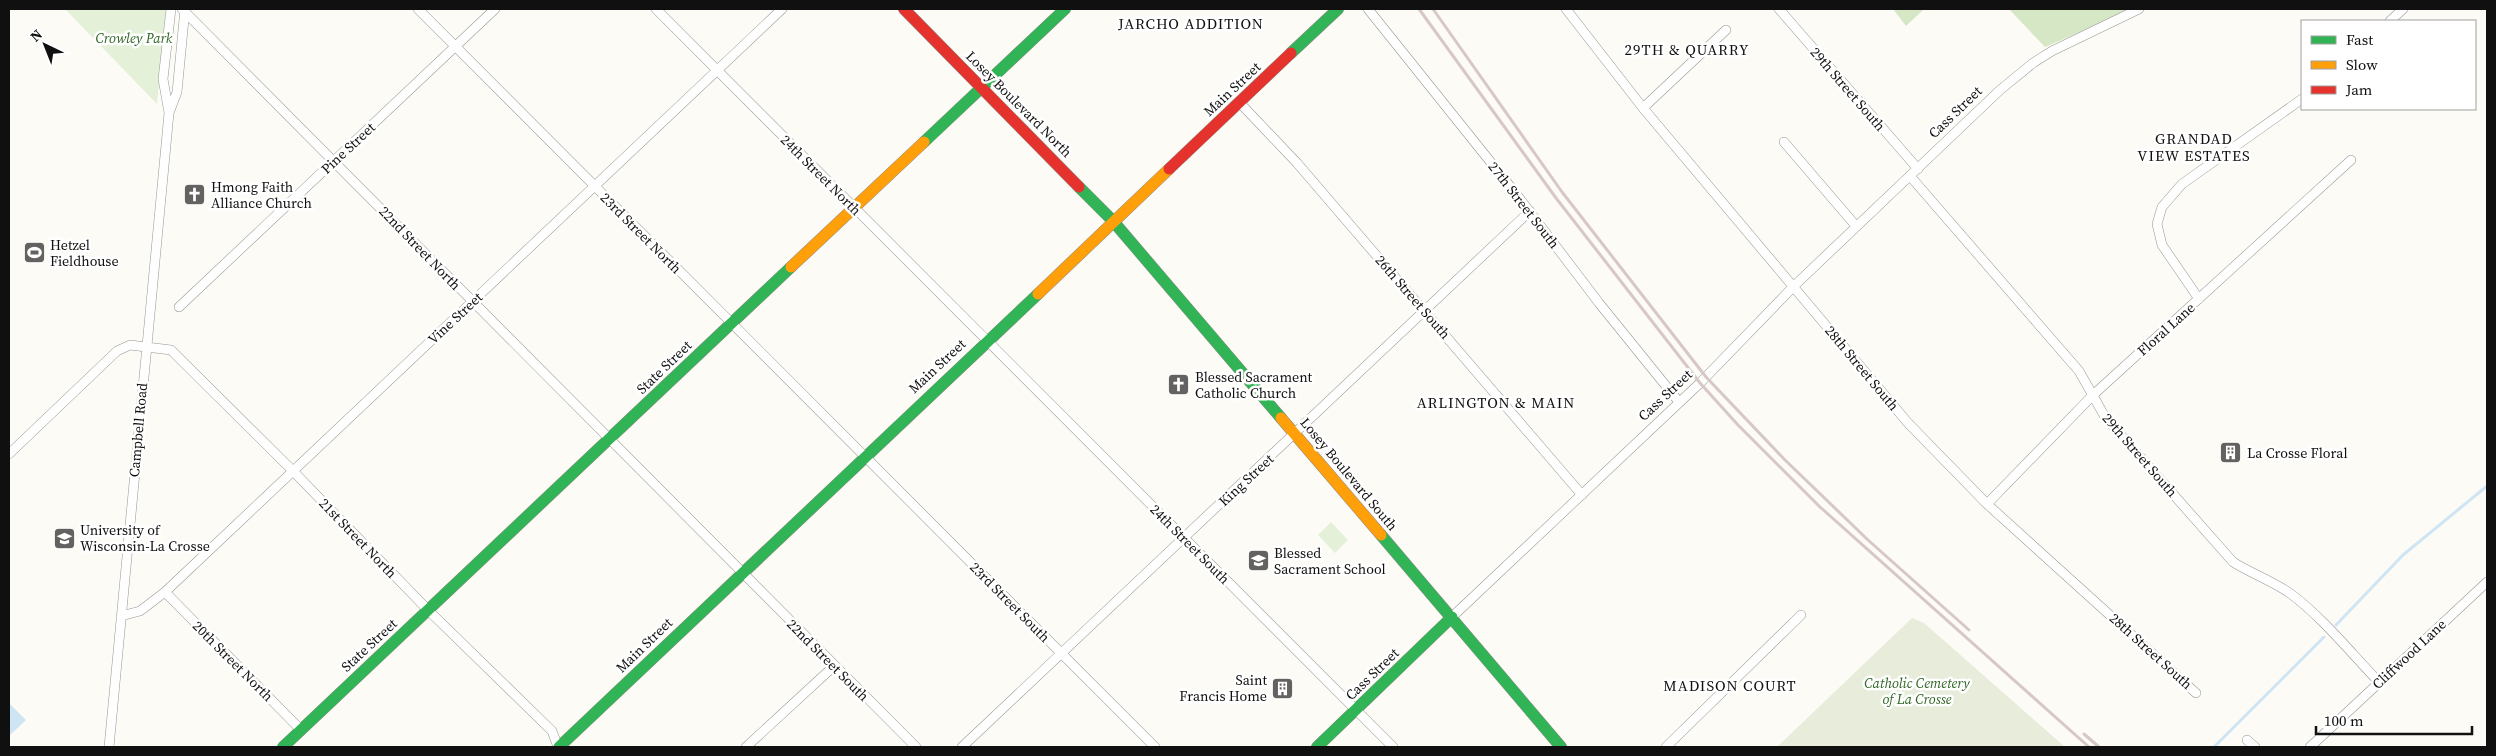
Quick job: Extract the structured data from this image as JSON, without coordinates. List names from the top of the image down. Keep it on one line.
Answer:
{"streets":{"street":["Main Street","29th Street South","Losey Boulevard North","Cass Street","Pine Street","24th Street North","27th Street South","23rd Street North","22nd Street North","26th Street South","Vine Street","Floral Lane","State Street","28th Street South","Campbell Road","Losey Boulevard South","King Street","21st Street North","24th Street South","23rd Street South","Cliffwood Lane","22nd Street South","20th Street North"]},"crossings":[["Main Street","Losey Boulevard North"],["Main Street","24th Street North"],["Main Street","23rd Street North"],["Main Street","22nd Street North"],["Main Street","26th Street South"],["Main Street","Losey Boulevard South"],["Main Street","21st Street North"],["Main Street","24th Street South"],["Main Street","23rd Street South"],["Main Street","22nd Street South"],["29th Street South","Cass Street"],["29th Street South","Floral Lane"],["29th Street South","Cliffwood Lane"],["Losey Boulevard North","State Street"],["Losey Boulevard North","Losey Boulevard South"],["Cass Street","27th Street South"],["Cass Street","26th Street South"],["Cass Street","28th Street South"],["Cass Street","Losey Boulevard South"],["Cass Street","24th Street South"],["Pine Street","23rd Street North"],["Pine Street","22nd Street North"],["24th Street North","Vine Street"],["24th Street North","State Street"],["24th Street North","24th Street South"],["27th Street South","King Street"],["23rd Street North","Vine Street"],["23rd Street North","State Street"],["23rd Street North","23rd Street South"],["22nd Street North","Vine Street"],["22nd Street North","State Street"],["22nd Street North","Campbell Road"],["22nd Street North","22nd Street South"],["26th Street South","King Street"],["Vine Street","Campbell Road"],["Vine Street","21st Street North"],["Vine Street","20th Street North"],["Floral Lane","28th Street South"],["State Street","21st Street North"],["State Street","20th Street North"],["Campbell Road","21st Street North"],["Losey Boulevard South","King Street"],["King Street","24th Street South"],["King Street","23rd Street South"]],"districts":["JARCHO ADDITION","29TH & QUARRY","GRANDAD VIEW ESTATES","ARLINGTON & MAIN","MADISON COURT"],"parks":["Crowley Park","Catholic Cemetery of La Crosse"],"places":{"church":["Hmong Faith Alliance Church","Blessed Sacrament Catholic Church"],"sports":["Hetzel Fieldhouse"],"building":["La Crosse Floral","Saint Francis Home"],"school or university":["University of Wisconsin-La Crosse","Blessed Sacrament School"]},"legend":["Fast","Slow","Jam"],"scale_bar":"100 m","north":"top left"}
